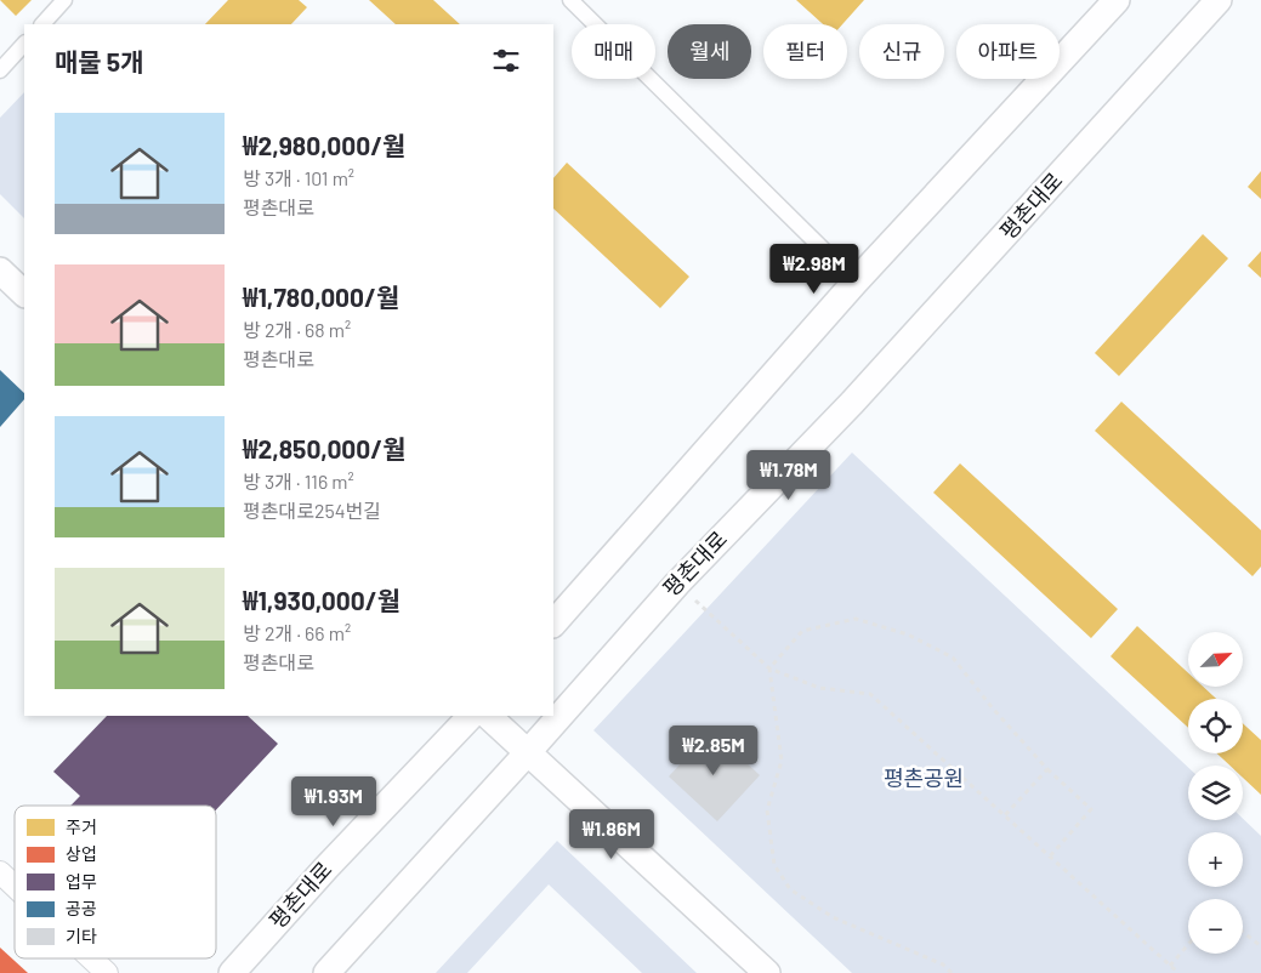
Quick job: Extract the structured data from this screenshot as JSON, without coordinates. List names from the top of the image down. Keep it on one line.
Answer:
{"streets":{"street":["평촌대로"]},"parks":["평촌공원"],"legend":["주거","상업","업무","공공","기타"],"north":"top right","page":{"chip":["매매","월세","필터","신규","아파트"],"heading":"매물 5개","list":[{"name":"₩2,980,000/월","note":"방 3개 · 101 m² · 평촌대로"},{"name":"₩1,780,000/월","note":"방 2개 · 68 m² · 평촌대로"},{"name":"₩2,850,000/월","note":"방 3개 · 116 m² · 평촌대로254번길"},{"name":"₩1,930,000/월","note":"방 2개 · 66 m² · 평촌대로"}],"price":["₩2.98M","₩1.78M","₩2.85M","₩1.93M","₩1.86M"],"map_buttons":["+","−"]}}
